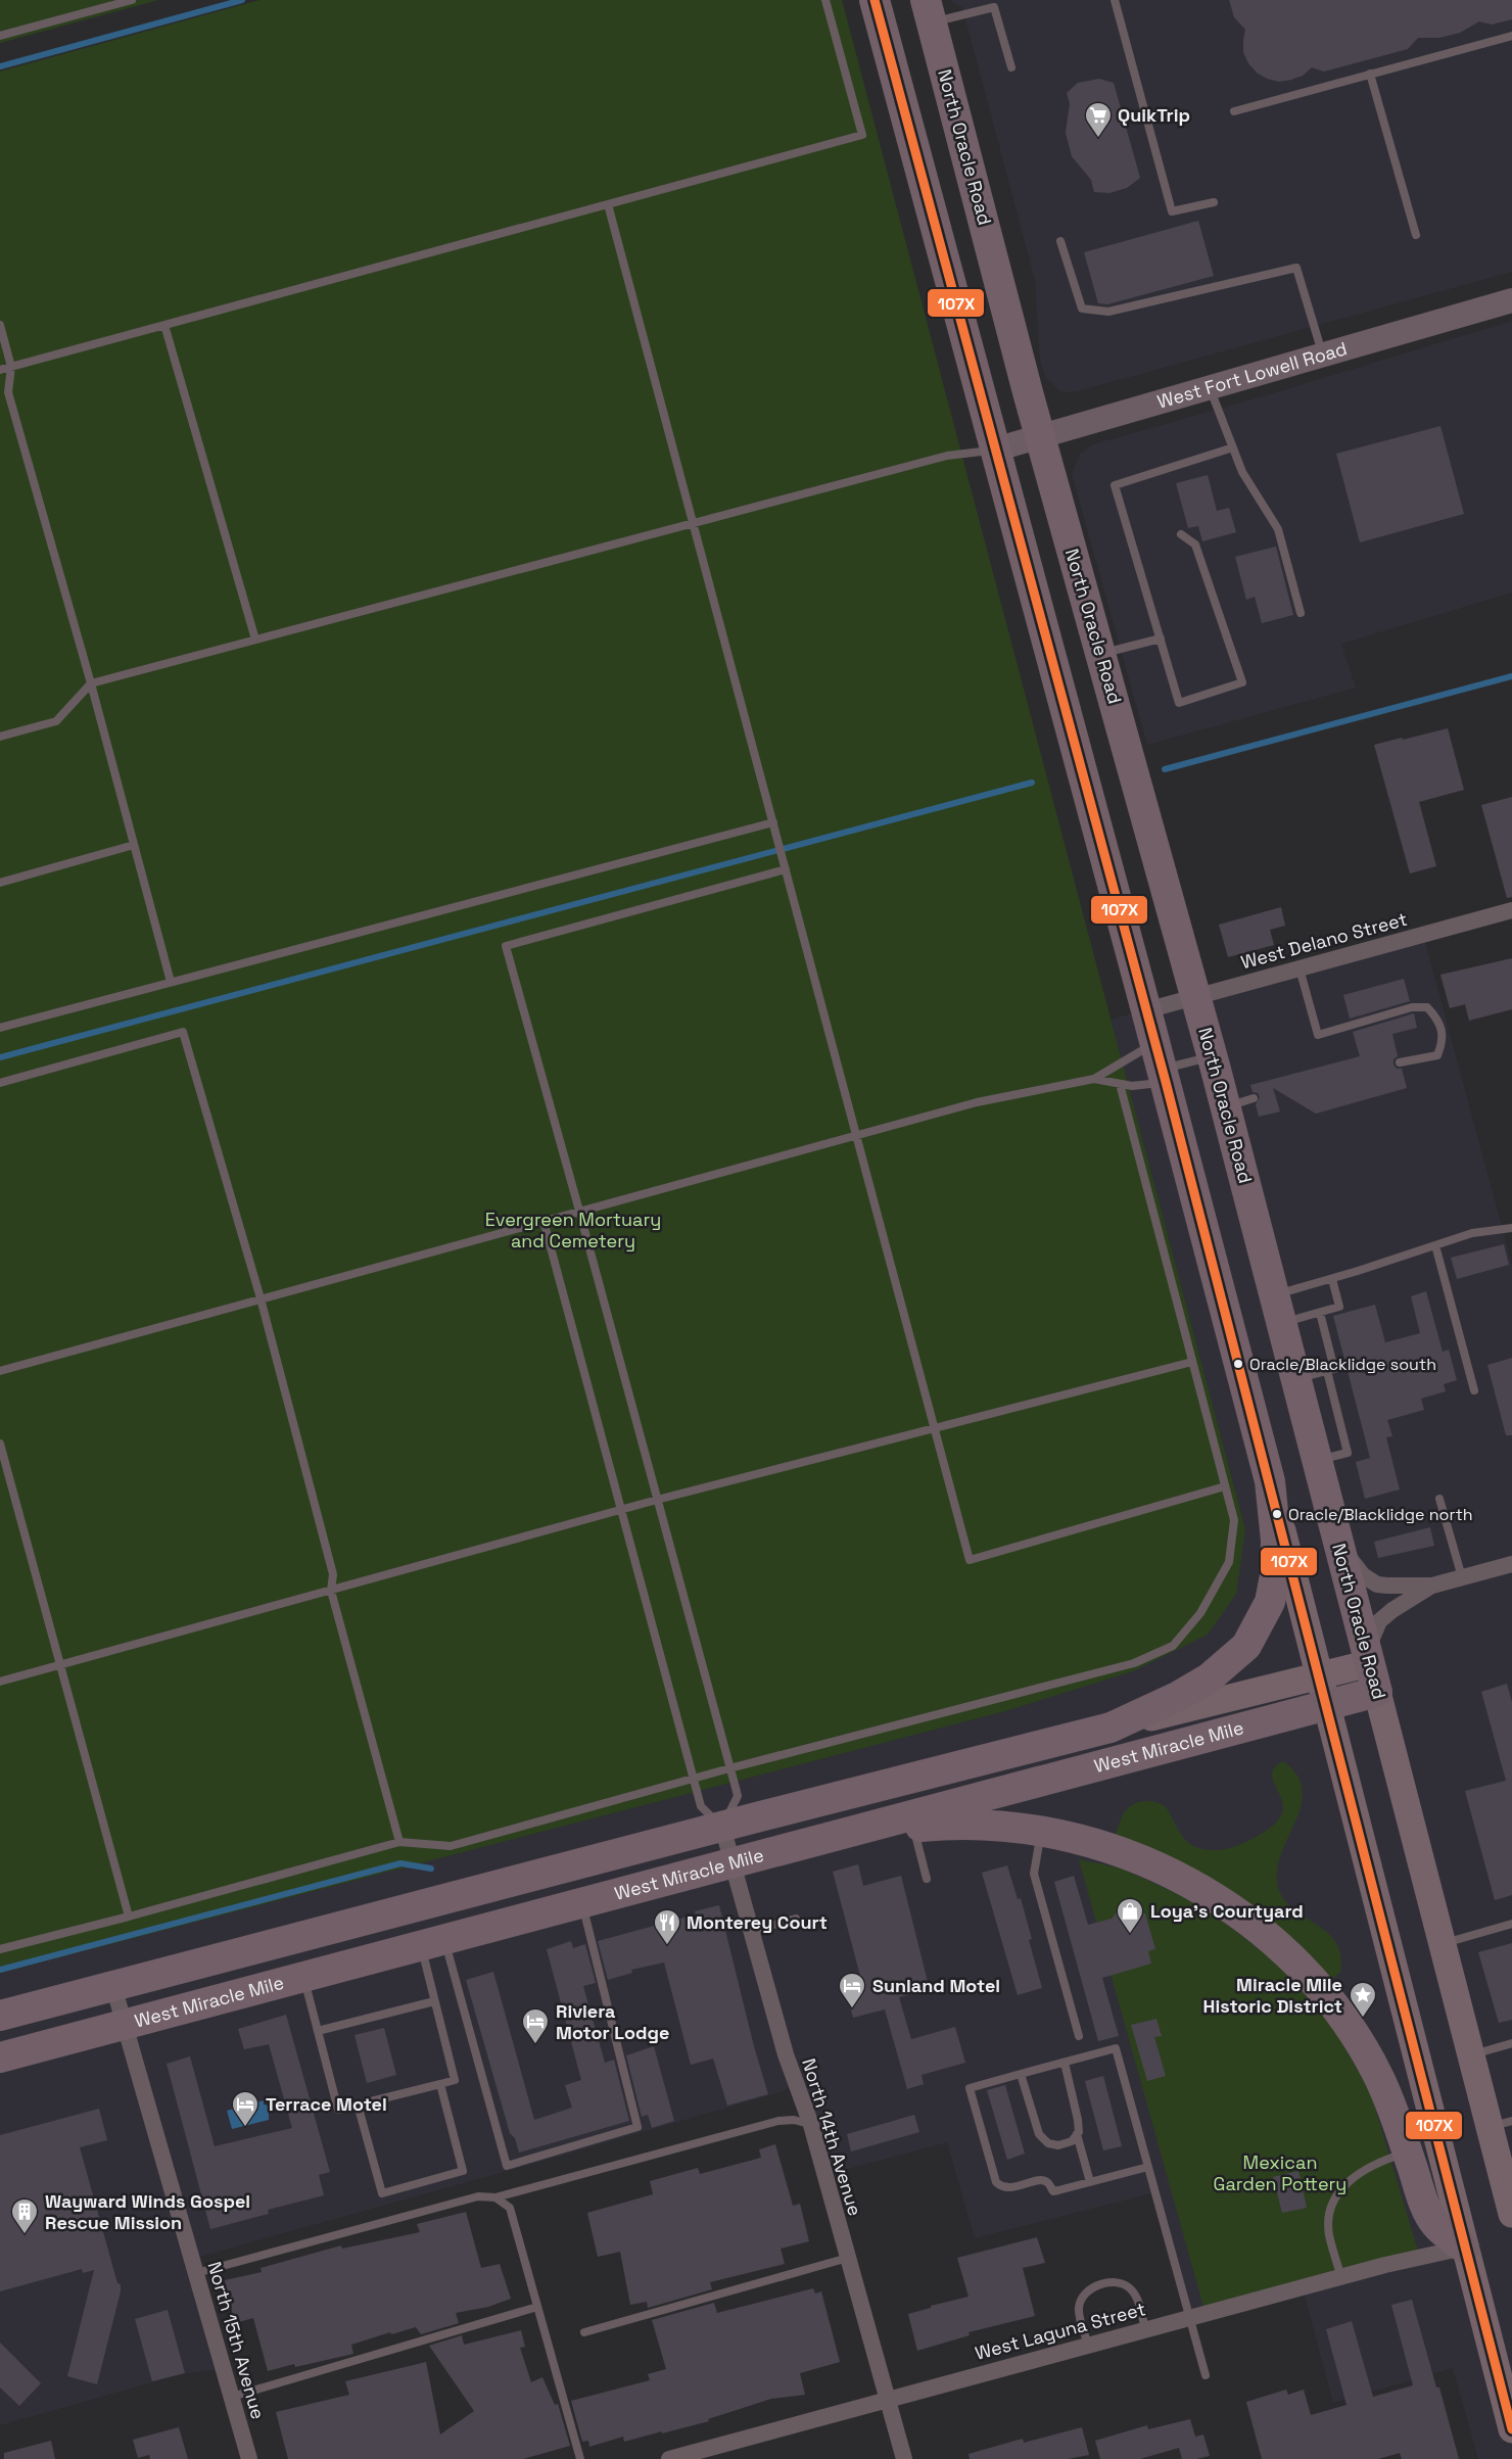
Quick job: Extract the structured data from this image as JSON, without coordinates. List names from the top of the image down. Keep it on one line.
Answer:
{"streets":{"highway":["North Oracle Road","West Miracle Mile"],"main road":["West Fort Lowell Road"],"street":["West Delano Street","North 14th Avenue","West Laguna Street","North 15th Avenue"]},"crossings":[["North Oracle Road","West Fort Lowell Road"],["North Oracle Road","West Delano Street"],["North Oracle Road","West Miracle Mile"],["West Miracle Mile","North 14th Avenue"],["West Miracle Mile","North 15th Avenue"],["North 14th Avenue","West Laguna Street"]],"parks":["Evergreen Mortuary and Cemetery","Mexican Garden Pottery"],"places":{"supermarket":["QuikTrip"],"other":["Oracle/Blacklidge south","Oracle/Blacklidge north"],"shop":["Loya's Courtyard"],"restaurant":["Monterey Court"],"hotel":["Sunland Motel","Riviera Motor Lodge","Terrace Motel"],"place":["Miracle Mile Historic District"],"building":["Wayward Winds Gospel Rescue Mission"]},"lines":["transit line 107X"]}
